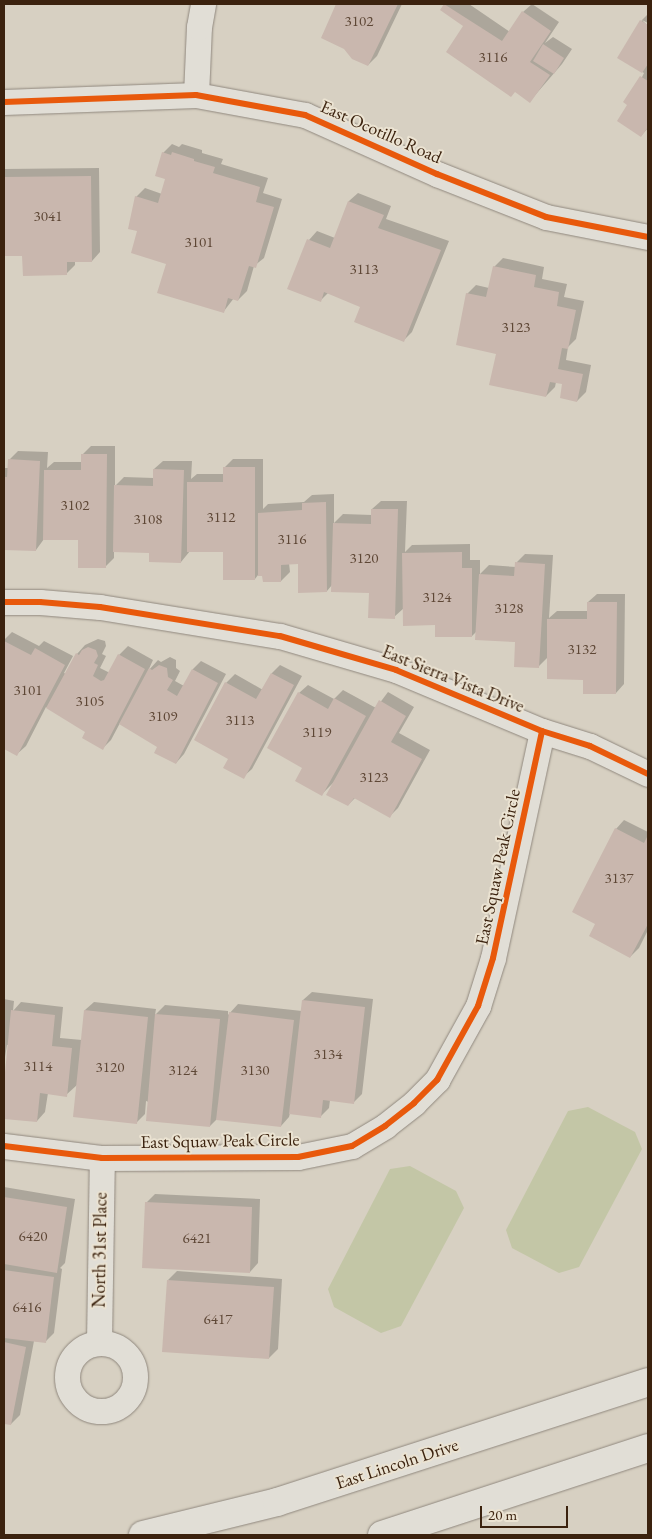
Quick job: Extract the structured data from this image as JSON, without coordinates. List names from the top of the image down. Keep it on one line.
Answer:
{"streets":{"main road":["East Lincoln Drive"],"street":["East Ocotillo Road","East Sierra Vista Drive","East Squaw Peak Circle","North 31st Place"]},"crossings":[["East Sierra Vista Drive","East Squaw Peak Circle"],["East Squaw Peak Circle","North 31st Place"]],"house_numbers":["3102","3116","3041","3101","3113","3123","3102","3112","3108","3116","3120","3124","3128","3132","3101","3105","3109","3113","3119","3123","3137","3134","3114","3120","3124","3130","6420","6421","6416","6417"],"scale_bar":"20 m"}
